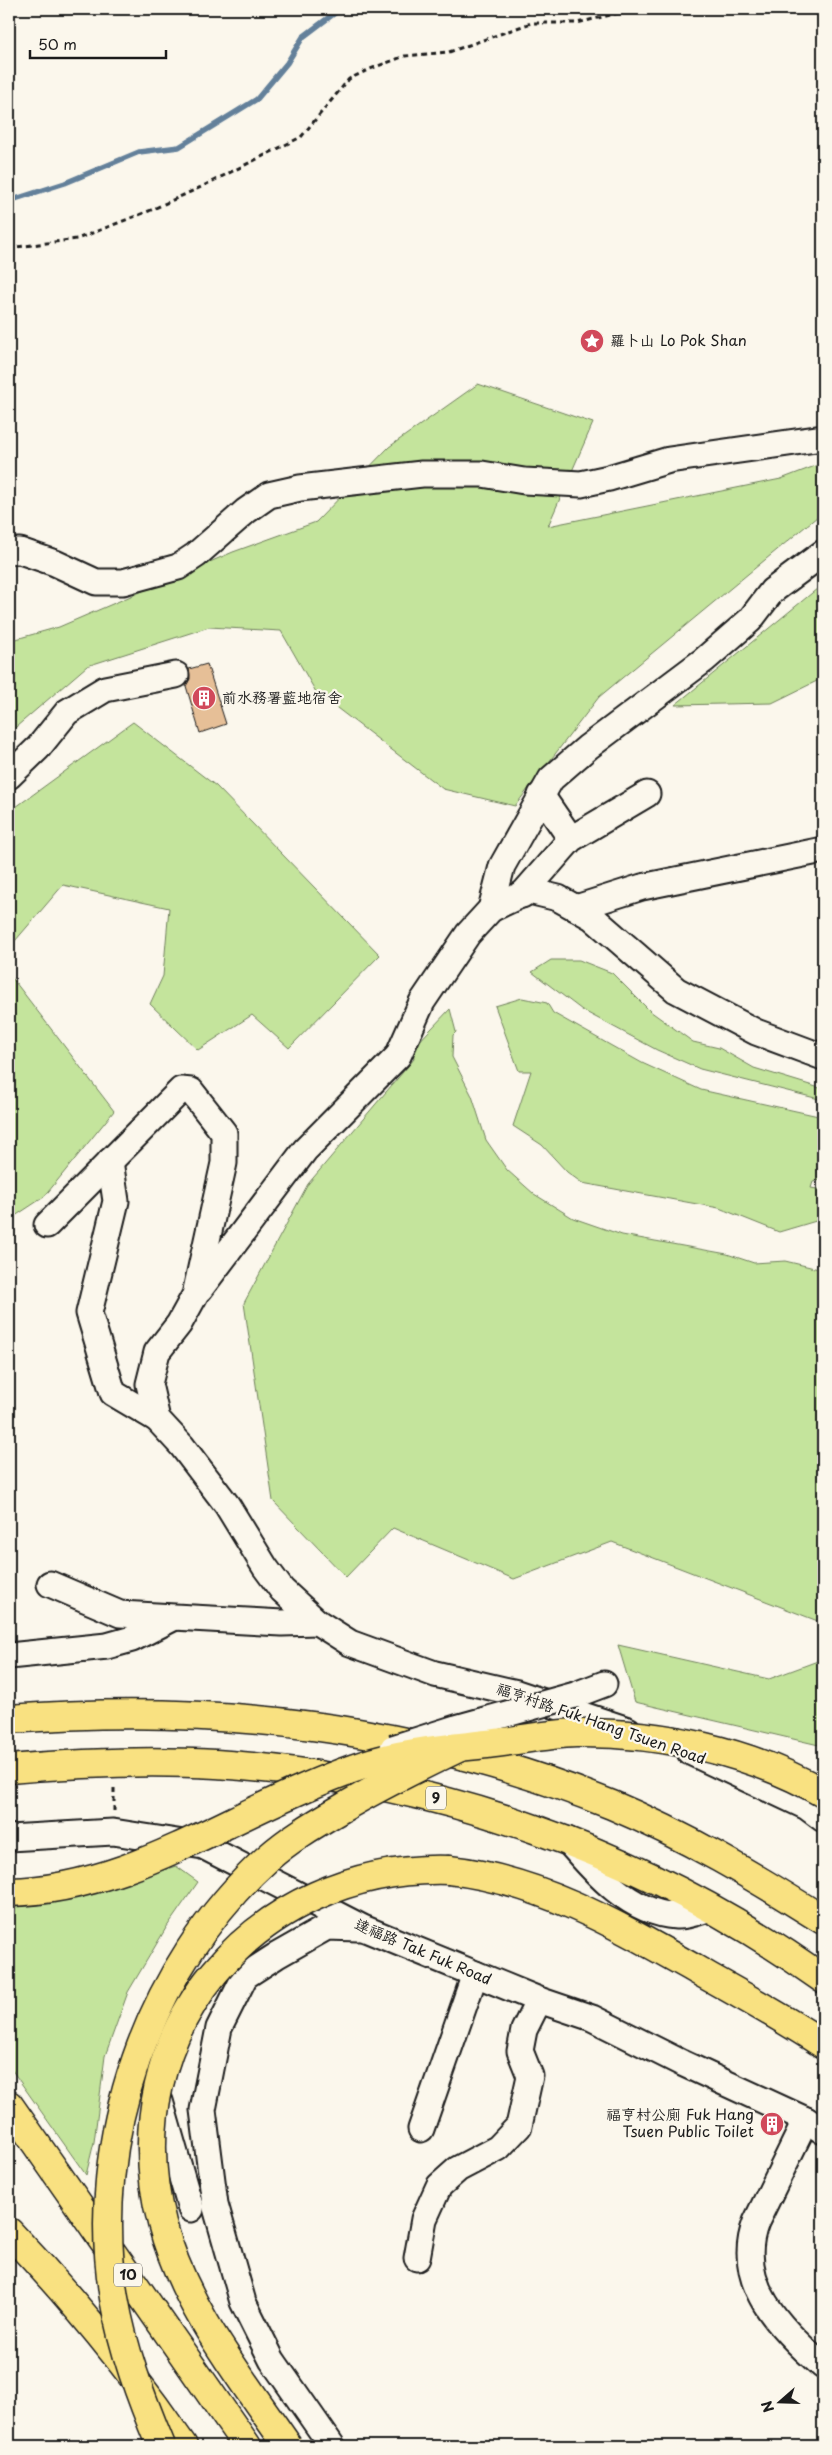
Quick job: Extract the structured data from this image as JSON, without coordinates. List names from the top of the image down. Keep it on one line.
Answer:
{"streets":{"highway":["9","10"],"street":["福亨村路 Fuk Hang Tsuen Road","達福路 Tak Fuk Road"]},"places":{"place":["羅卜山 Lo Pok Shan"],"building":["前水務署藍地宿舍","福亨村公廁 Fuk Hang Tsuen Public Toilet"]},"scale_bar":"50 m","north":"left"}
